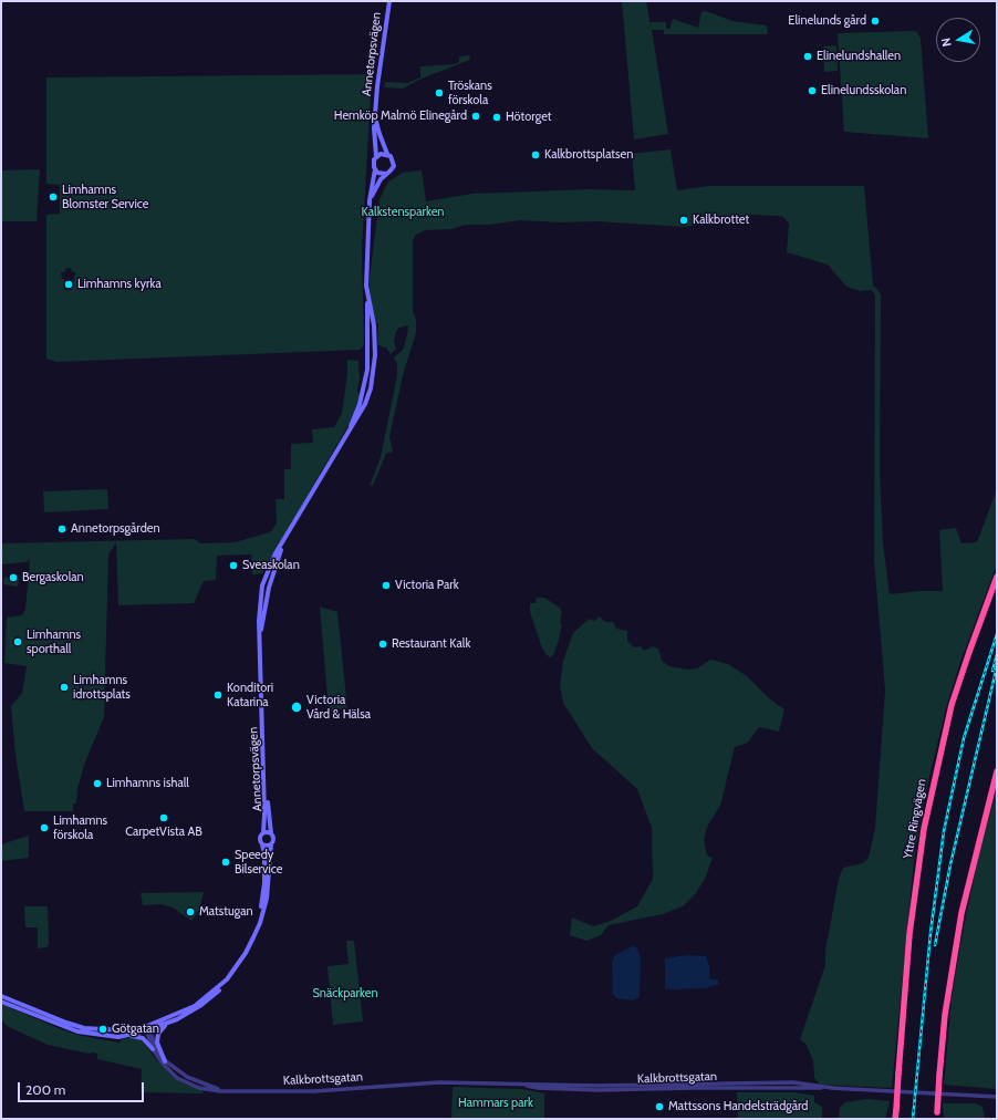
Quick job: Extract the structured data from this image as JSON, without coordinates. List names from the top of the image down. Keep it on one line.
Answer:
{"streets":{"highway":["Yttre Ringvägen"],"main road":["Annetorpsvägen"],"street":["Kalkbrottsgatan"]},"crossings":[["Annetorpsvägen","Kalkbrottsgatan"]],"parks":["Kalkstensparken","Snäckparken","Hammars park"],"places":["Elinelunds gård","Elinelundshallen","Elinelundsskolan","Tröskans förskola","Hemköp Malmö Elinegård","Hötorget","Kalkbrottsplatsen","Limhamns Blomster Service","Kalkbrottet","Limhamns kyrka","Annetorpsgården","Sveaskolan","Bergaskolan","Victoria Park","Limhamns sporthall","Restaurant Kalk","Limhamns idrottsplats","Konditori Katarina","Victoria Vård & Hälsa","Limhamns ishall","CarpetVista AB","Limhamns förskola","Speedy Bilservice","Matstugan","Götgatan","Mattssons Handelsträdgård"],"scale_bar":"200 m","north":"left"}
